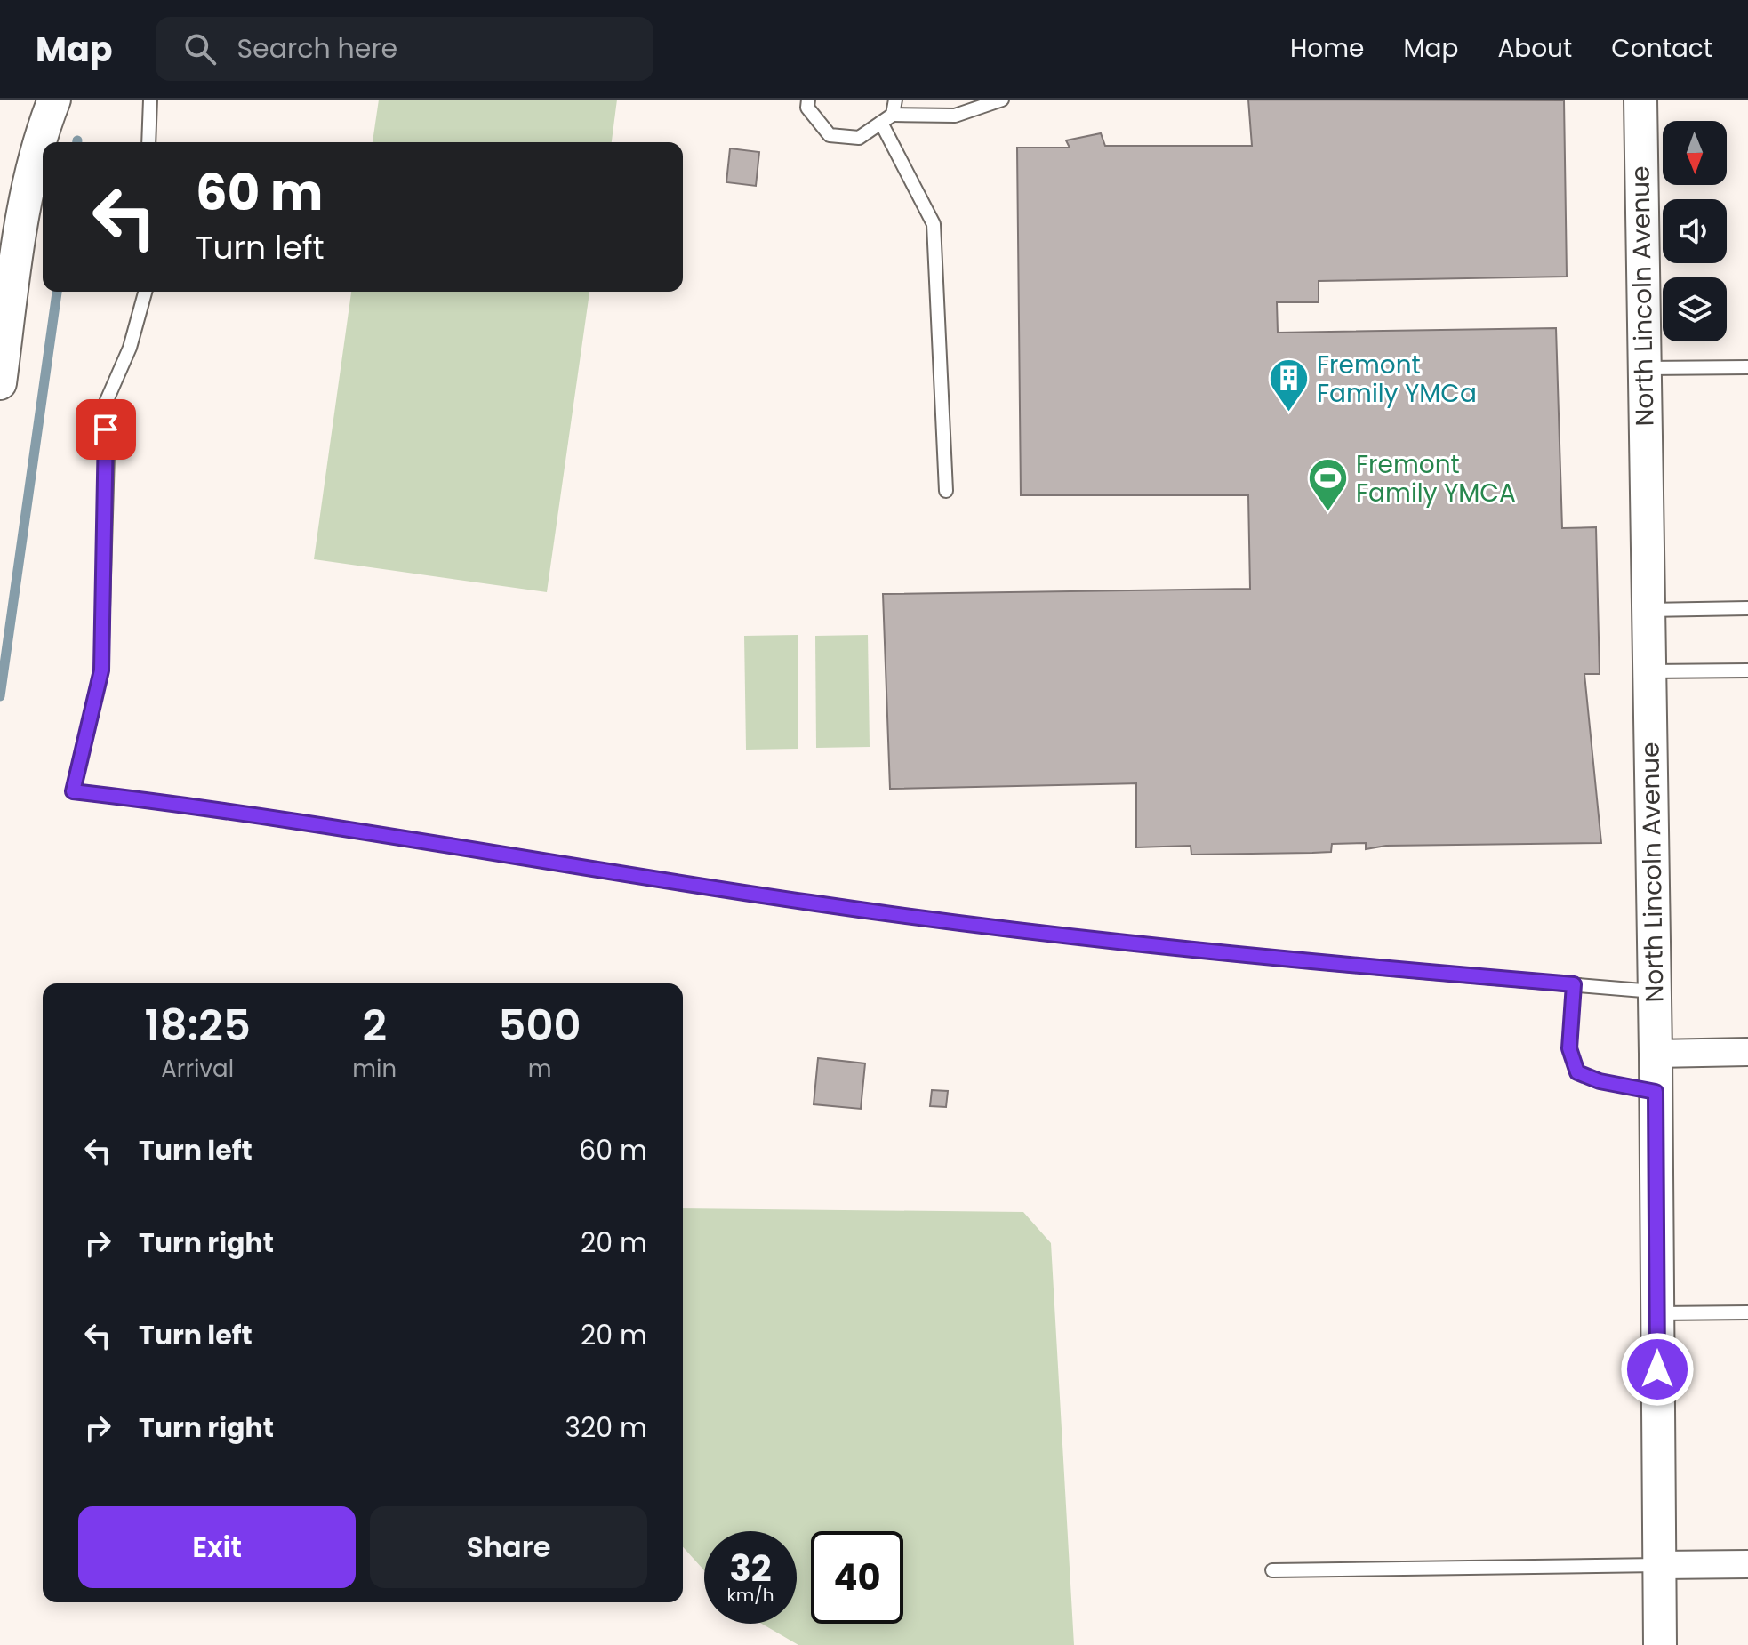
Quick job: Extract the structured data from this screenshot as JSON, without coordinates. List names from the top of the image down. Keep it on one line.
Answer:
{"streets":{"street":["North Lincoln Avenue"]},"places":{"building":["Fremont Family YMCa"],"sports":["Fremont Family YMCA"]},"north":"bottom","page":{"header":"Map","search":"Search here","nav":["Home","Map","About","Contact"],"turn":["60 m","Turn left"],"eta":["18:25","Arrival","2","min","500","m"],"list":[{"name":"Turn left","value":"60 m"},{"name":"Turn right","value":"20 m"},{"name":"Turn left","value":"20 m"},{"name":"Turn right","value":"320 m"}],"buttons":["Exit","Share"],"speed":"32 km/h","limit":"40"}}
